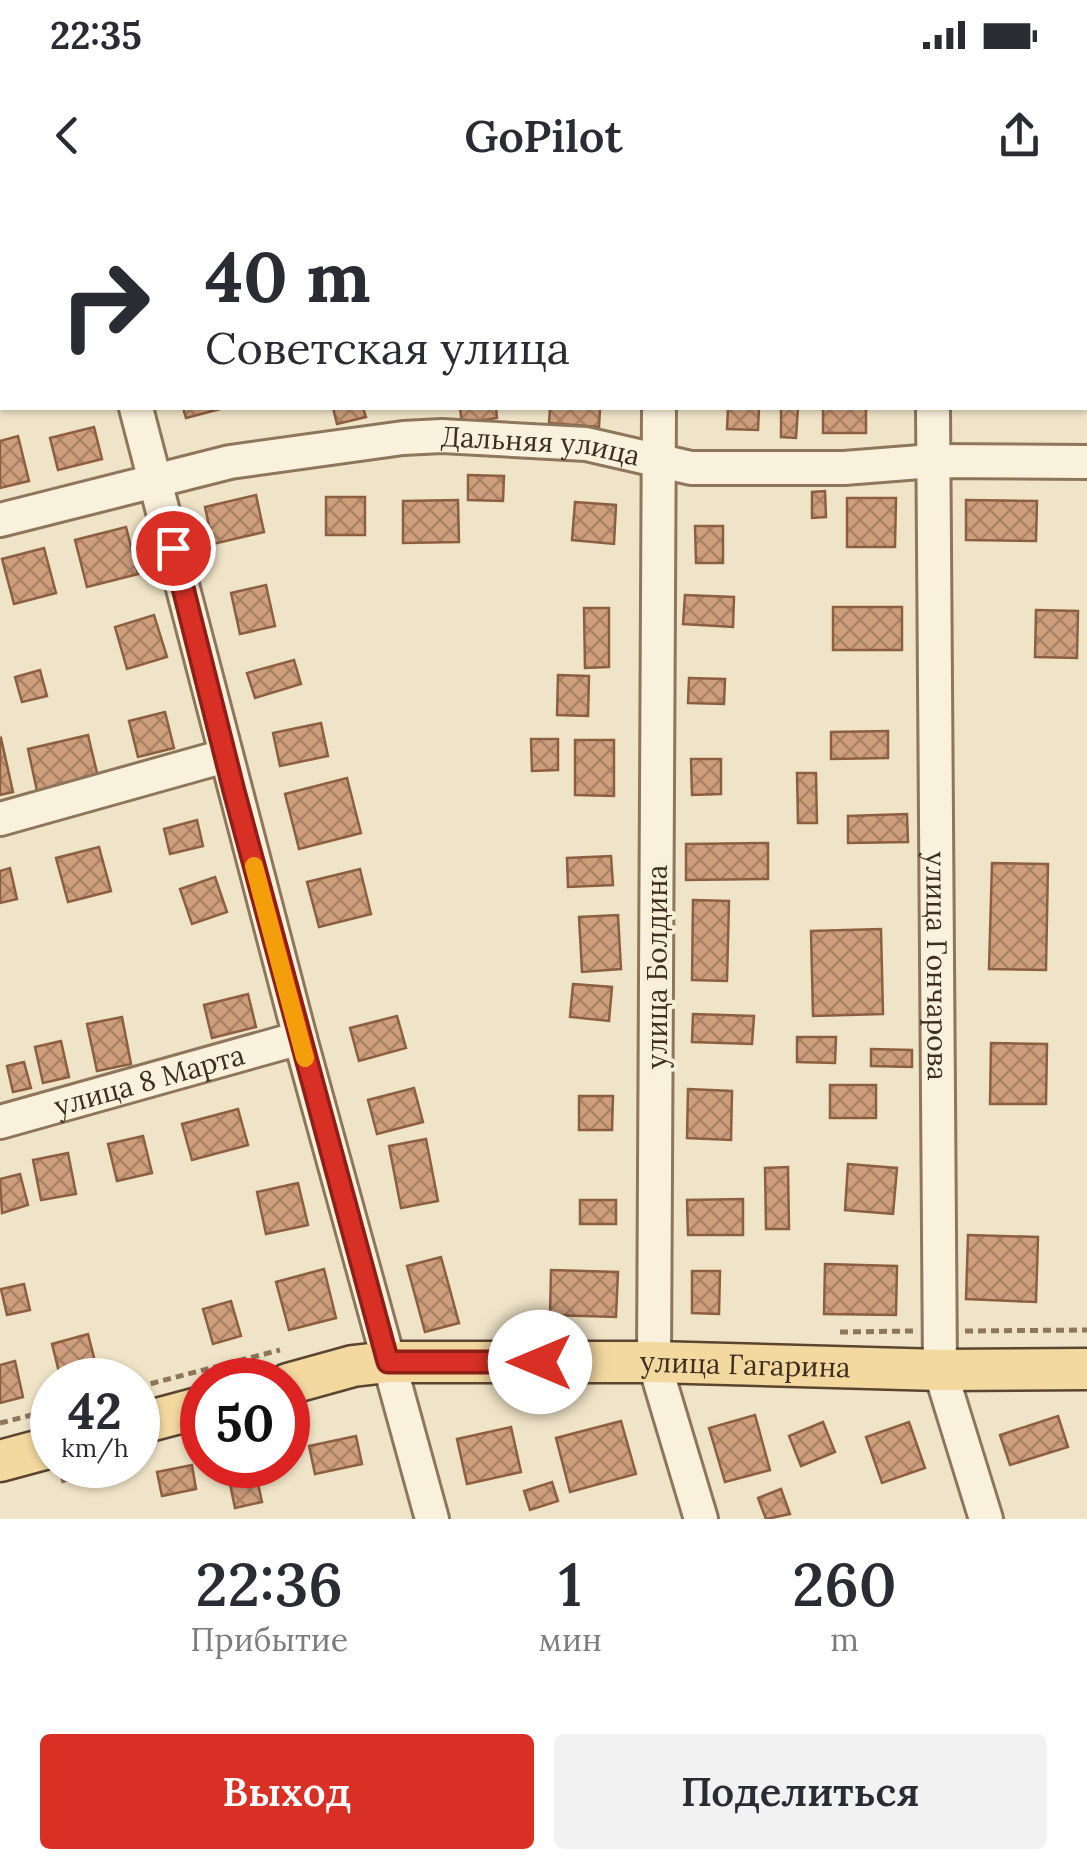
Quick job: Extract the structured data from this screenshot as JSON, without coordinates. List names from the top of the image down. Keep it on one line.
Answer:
{"streets":{"main road":["улица Гагарина"],"street":["Дальняя улица","улица Болдина","улица Гончарова","улица 8 Марта"]},"crossings":[["Дальняя улица","улица Болдина"],["Дальняя улица","улица Гончарова"],["улица Болдина","улица Гагарина"],["улица Гончарова","улица Гагарина"]],"page":{"status":"22:35","header":"GoPilot","turn":["40 m","Советская улица"],"speed":"42 km/h","limit":"50","eta":["22:36","Прибытие","1","мин","260","m"],"buttons":["Выход","Поделиться"]}}
